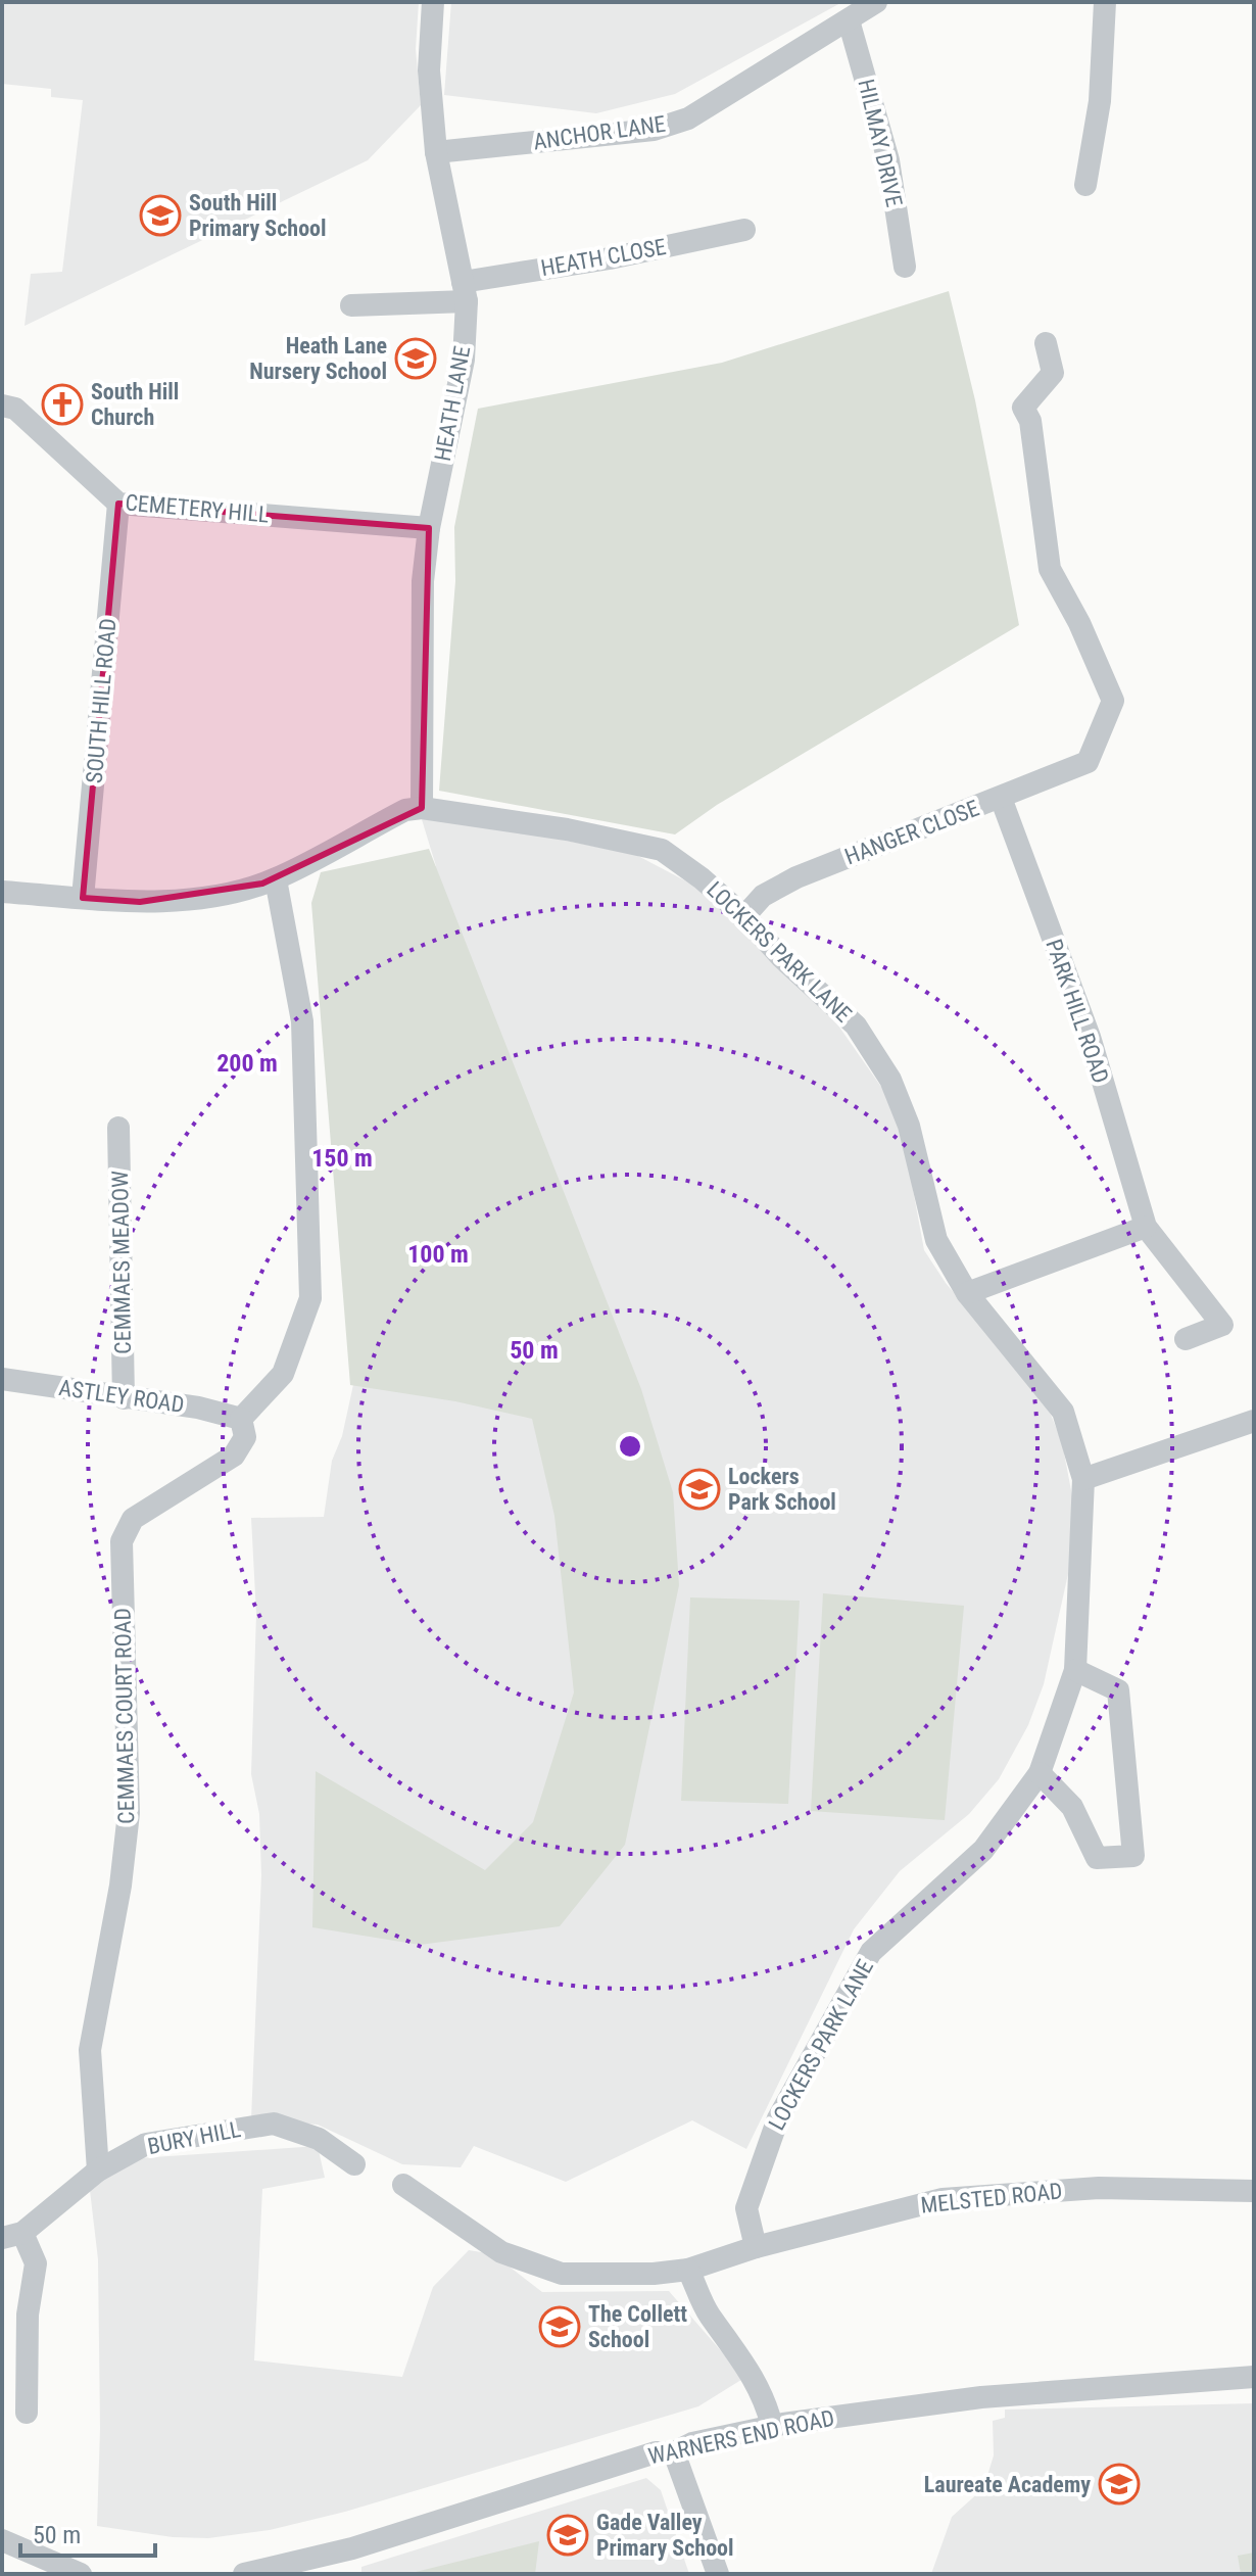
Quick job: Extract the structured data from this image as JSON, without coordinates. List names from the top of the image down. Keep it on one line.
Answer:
{"streets":{"street":["ANCHOR LANE","HILMAY DRIVE","HEATH CLOSE","HEATH LANE","CEMETERY HILL","SOUTH HILL ROAD","HANGER CLOSE","LOCKERS PARK LANE","PARK HILL ROAD","CEMMAES MEADOW","ASTLEY ROAD","CEMMAES COURT ROAD","BURY HILL","MELSTED ROAD","WARNERS END ROAD"]},"crossings":[["ANCHOR LANE","HILMAY DRIVE"],["ANCHOR LANE","HEATH LANE"],["HEATH CLOSE","HEATH LANE"],["HEATH LANE","CEMETERY HILL"],["HEATH LANE","LOCKERS PARK LANE"],["CEMETERY HILL","SOUTH HILL ROAD"],["SOUTH HILL ROAD","LOCKERS PARK LANE"],["HANGER CLOSE","LOCKERS PARK LANE"],["HANGER CLOSE","PARK HILL ROAD"],["LOCKERS PARK LANE","MELSTED ROAD"],["CEMMAES MEADOW","ASTLEY ROAD"],["ASTLEY ROAD","CEMMAES COURT ROAD"],["CEMMAES COURT ROAD","BURY HILL"]],"places":{"school or university":["South Hill Primary School","Heath Lane Nursery School","Lockers Park School","The Collett School","Laureate Academy","Gade Valley Primary School"],"church":["South Hill Church"]},"scale_bar":"50 m","rings":["200 m","150 m","100 m","50 m"]}
